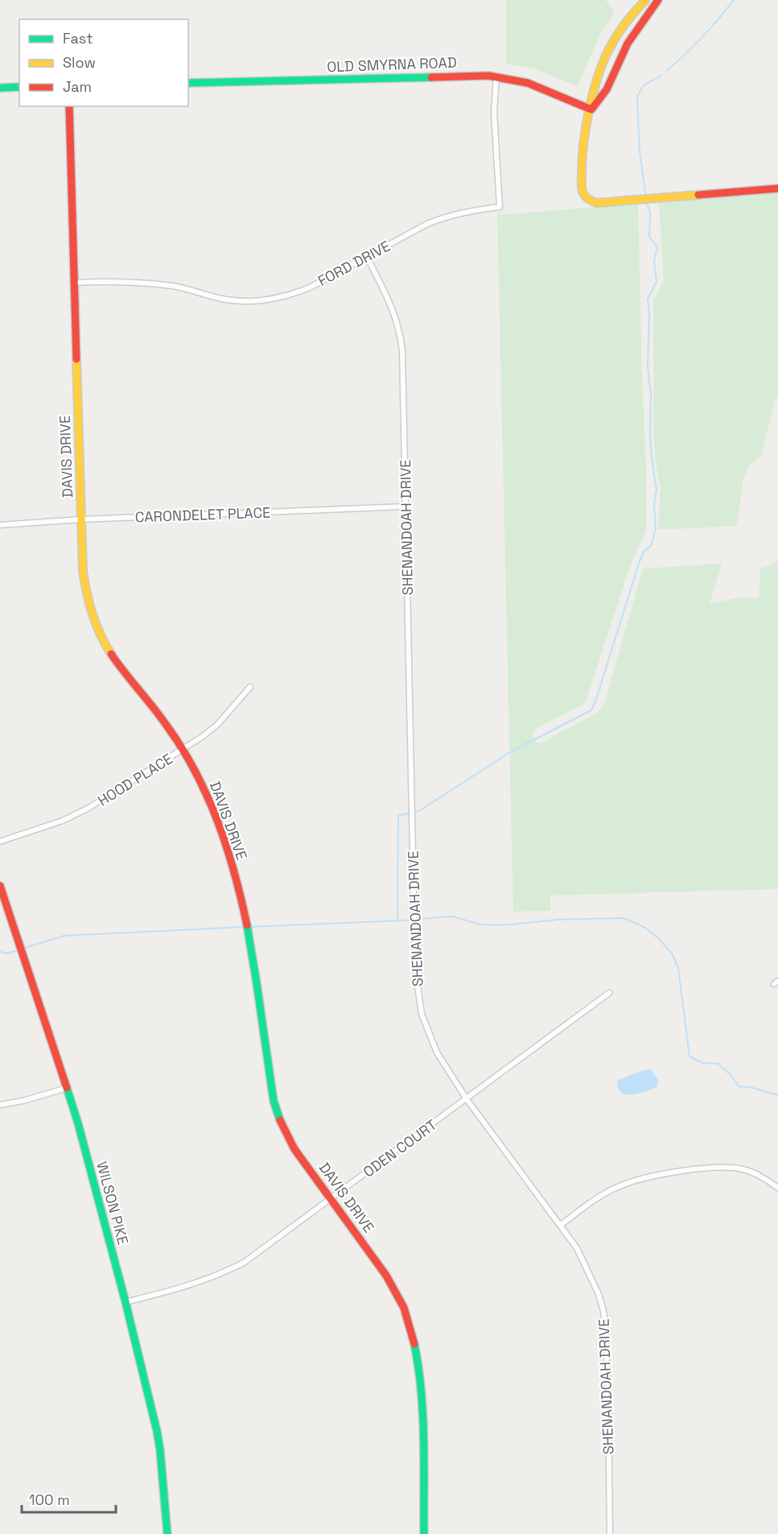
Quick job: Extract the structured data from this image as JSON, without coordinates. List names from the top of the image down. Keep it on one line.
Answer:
{"streets":{"street":["OLD SMYRNA ROAD","FORD DRIVE","DAVIS DRIVE","CARONDELET PLACE","SHENANDOAH DRIVE","HOOD PLACE","ODEN COURT","WILSON PIKE"]},"crossings":[["OLD SMYRNA ROAD","FORD DRIVE"],["FORD DRIVE","DAVIS DRIVE"],["FORD DRIVE","SHENANDOAH DRIVE"],["DAVIS DRIVE","CARONDELET PLACE"],["DAVIS DRIVE","HOOD PLACE"],["DAVIS DRIVE","ODEN COURT"],["CARONDELET PLACE","SHENANDOAH DRIVE"],["SHENANDOAH DRIVE","ODEN COURT"],["ODEN COURT","WILSON PIKE"]],"legend":["Fast","Slow","Jam"],"scale_bar":"100 m"}
